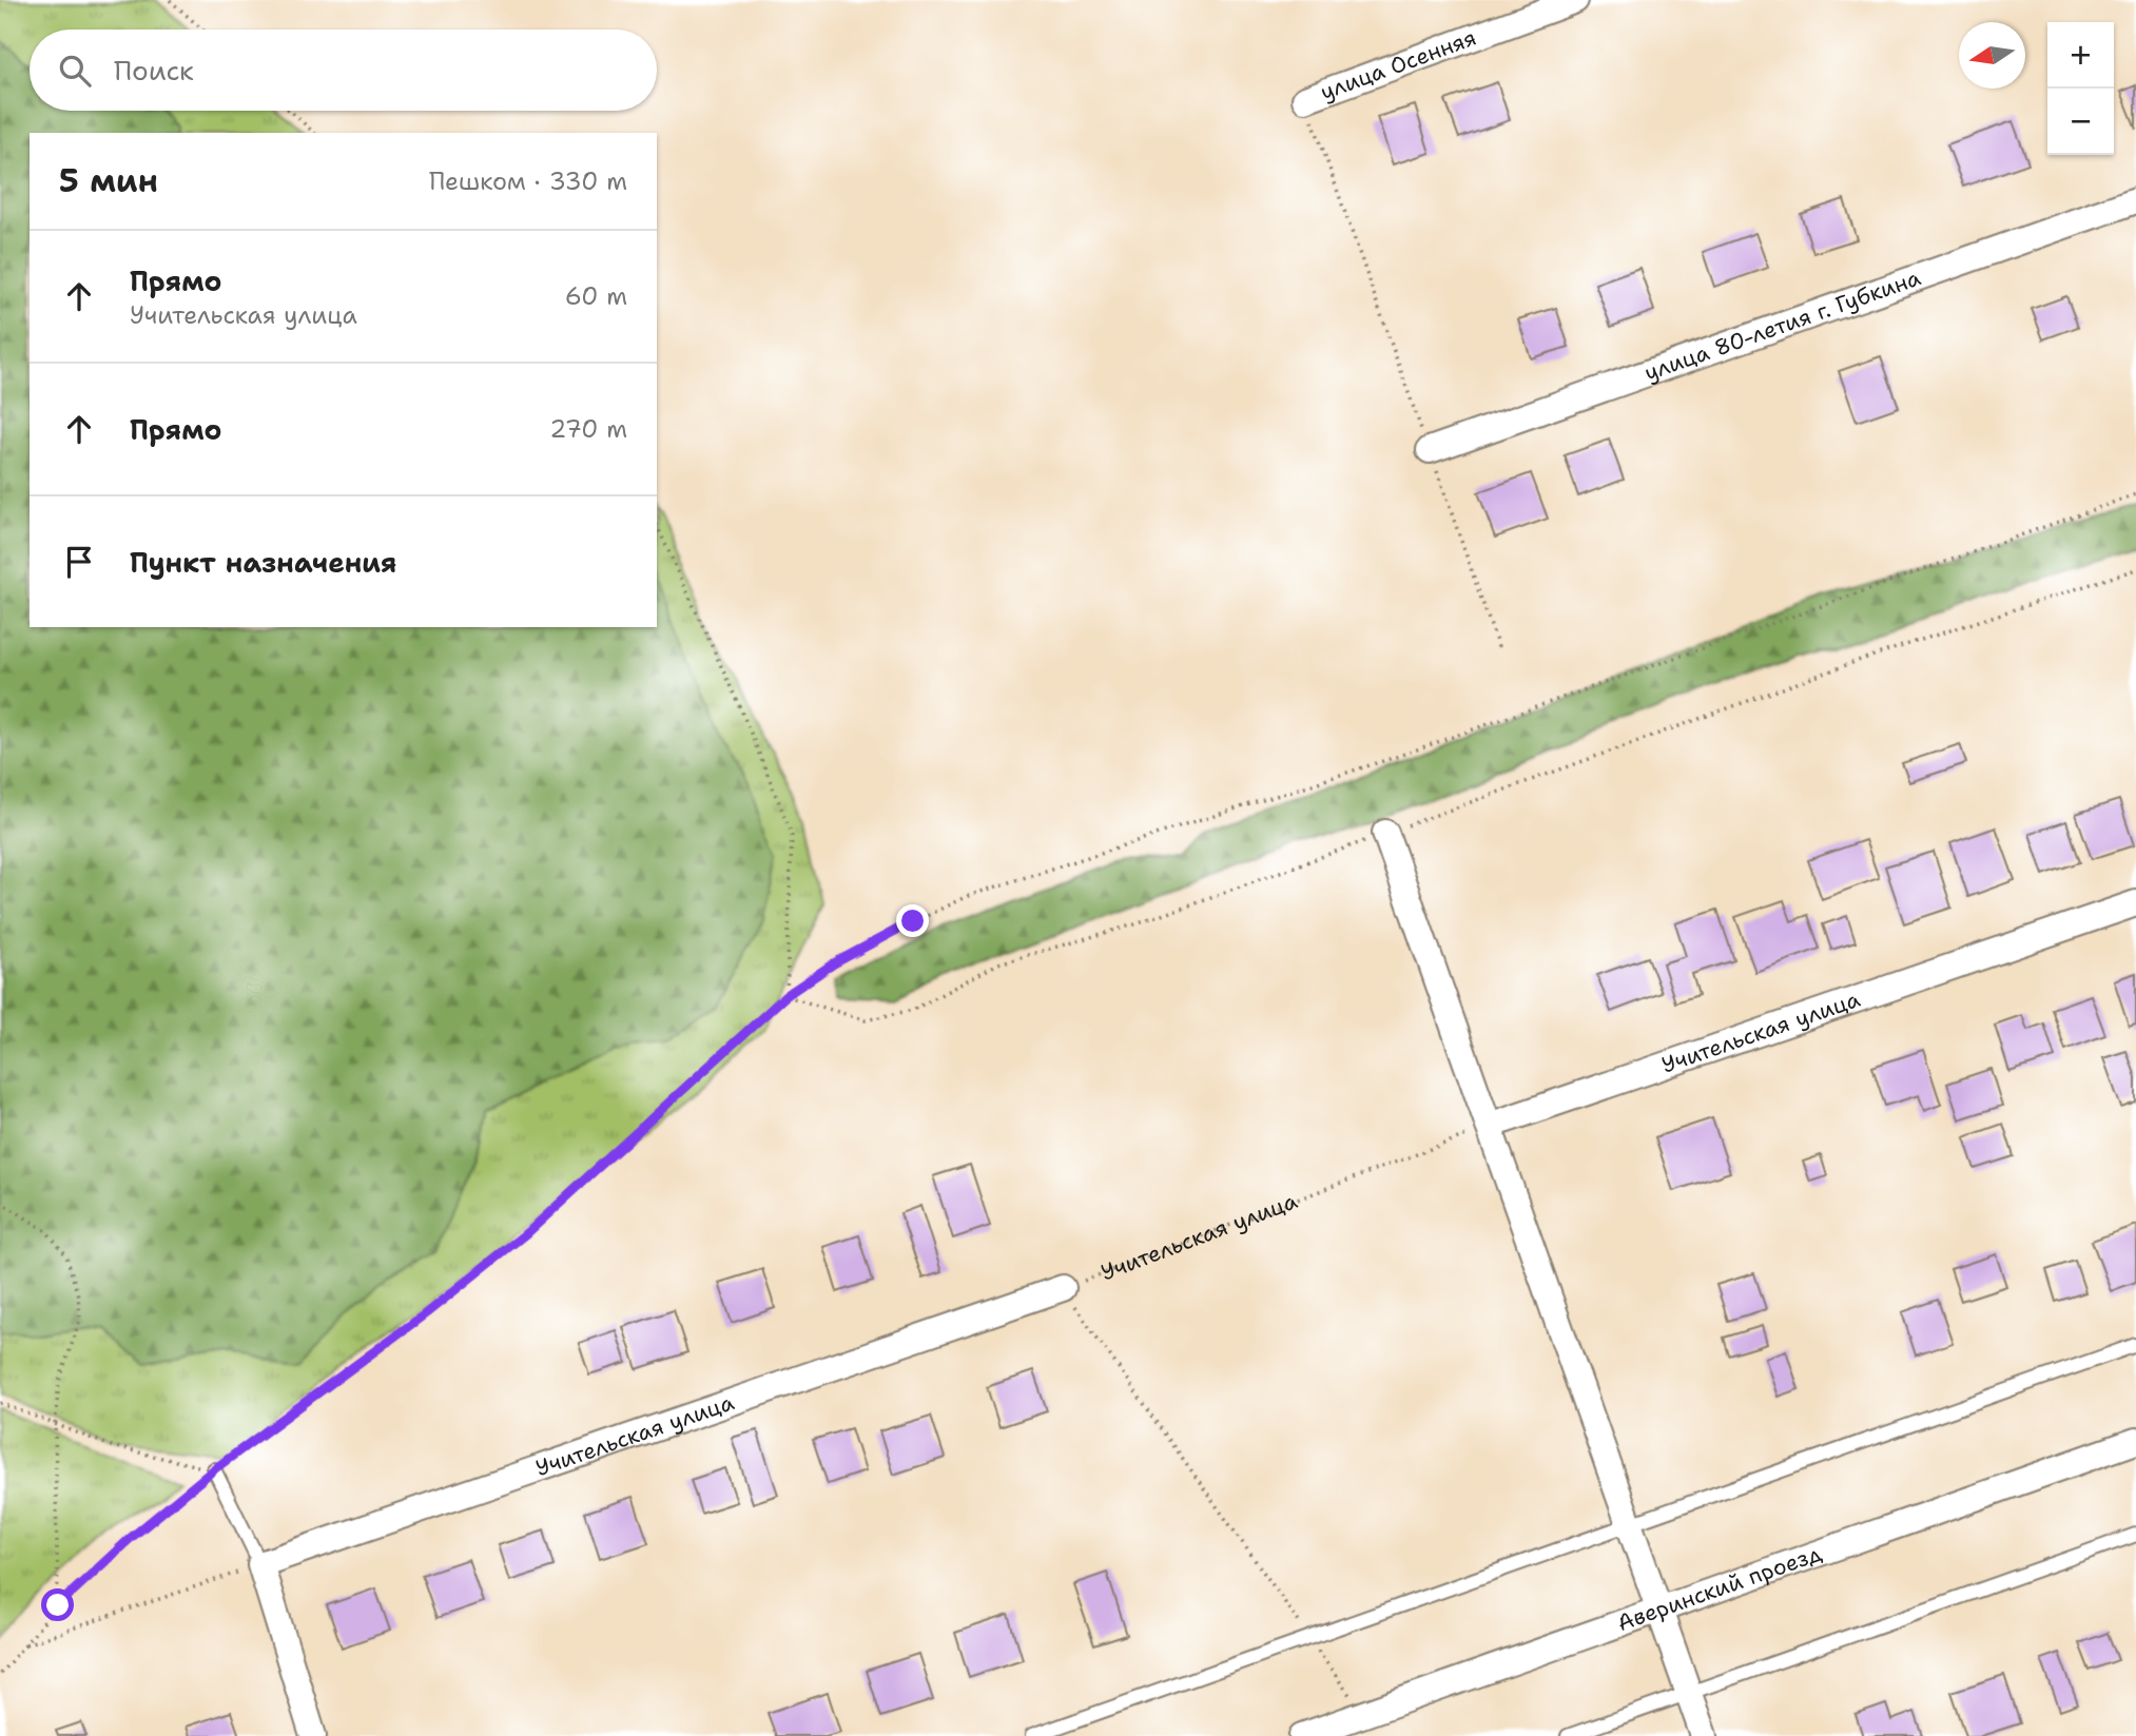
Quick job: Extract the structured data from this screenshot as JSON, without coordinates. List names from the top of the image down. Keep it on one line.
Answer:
{"streets":{"street":["улица Осенняя","улица 80-летия г. Губкина","Учительская улица","Аверинский проезд"]},"north":"left","page":{"map_buttons":["+","−"],"search":"Поиск","heading":["5 мин","Пешком · 330 m"],"list":[["Прямо","Учительская улица","60 m"],["Прямо","270 m"],"Пункт назначения"]}}
